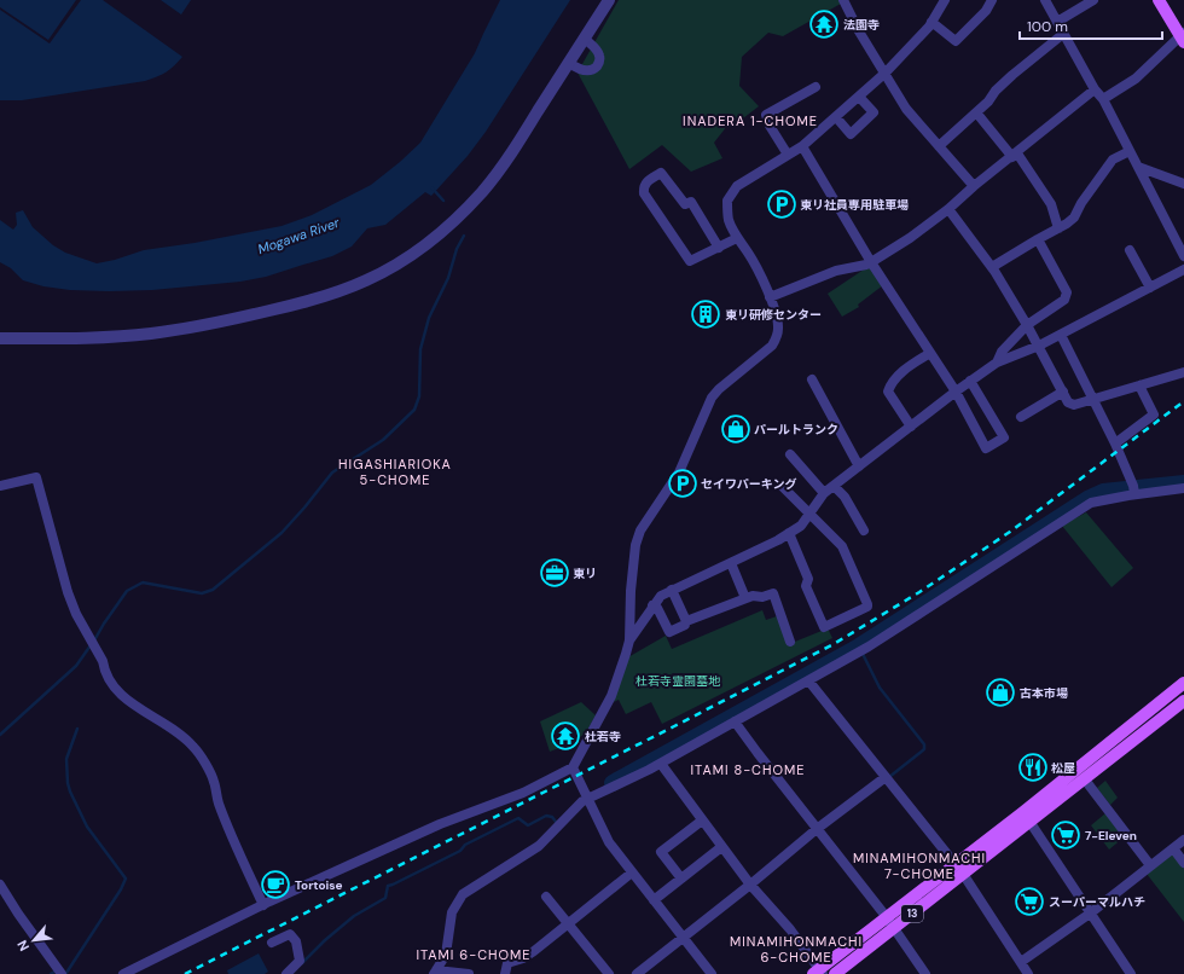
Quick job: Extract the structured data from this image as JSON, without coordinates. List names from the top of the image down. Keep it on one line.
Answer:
{"streets":{"main road":["13"]},"districts":["INADERA 1-CHOME","HIGASHIARIOKA 5-CHOME","ITAMI 8-CHOME","MINAMIHONMACHI 7-CHOME","MINAMIHONMACHI 6-CHOME","ITAMI 6-CHOME"],"water":["Mogawa River"],"parks":["杜若寺霊園墓地"],"places":{"temple":["法園寺","杜若寺"],"parking":["東リ社員専用駐車場","セイワパーキング"],"building":["東リ研修センター"],"shop":["パールトランク","古本市場"],"office":["東リ"],"restaurant":["松屋"],"supermarket":["7-Eleven","スーパーマルハチ"],"cafe":["Tortoise"]},"scale_bar":"100 m","north":"bottom left"}
